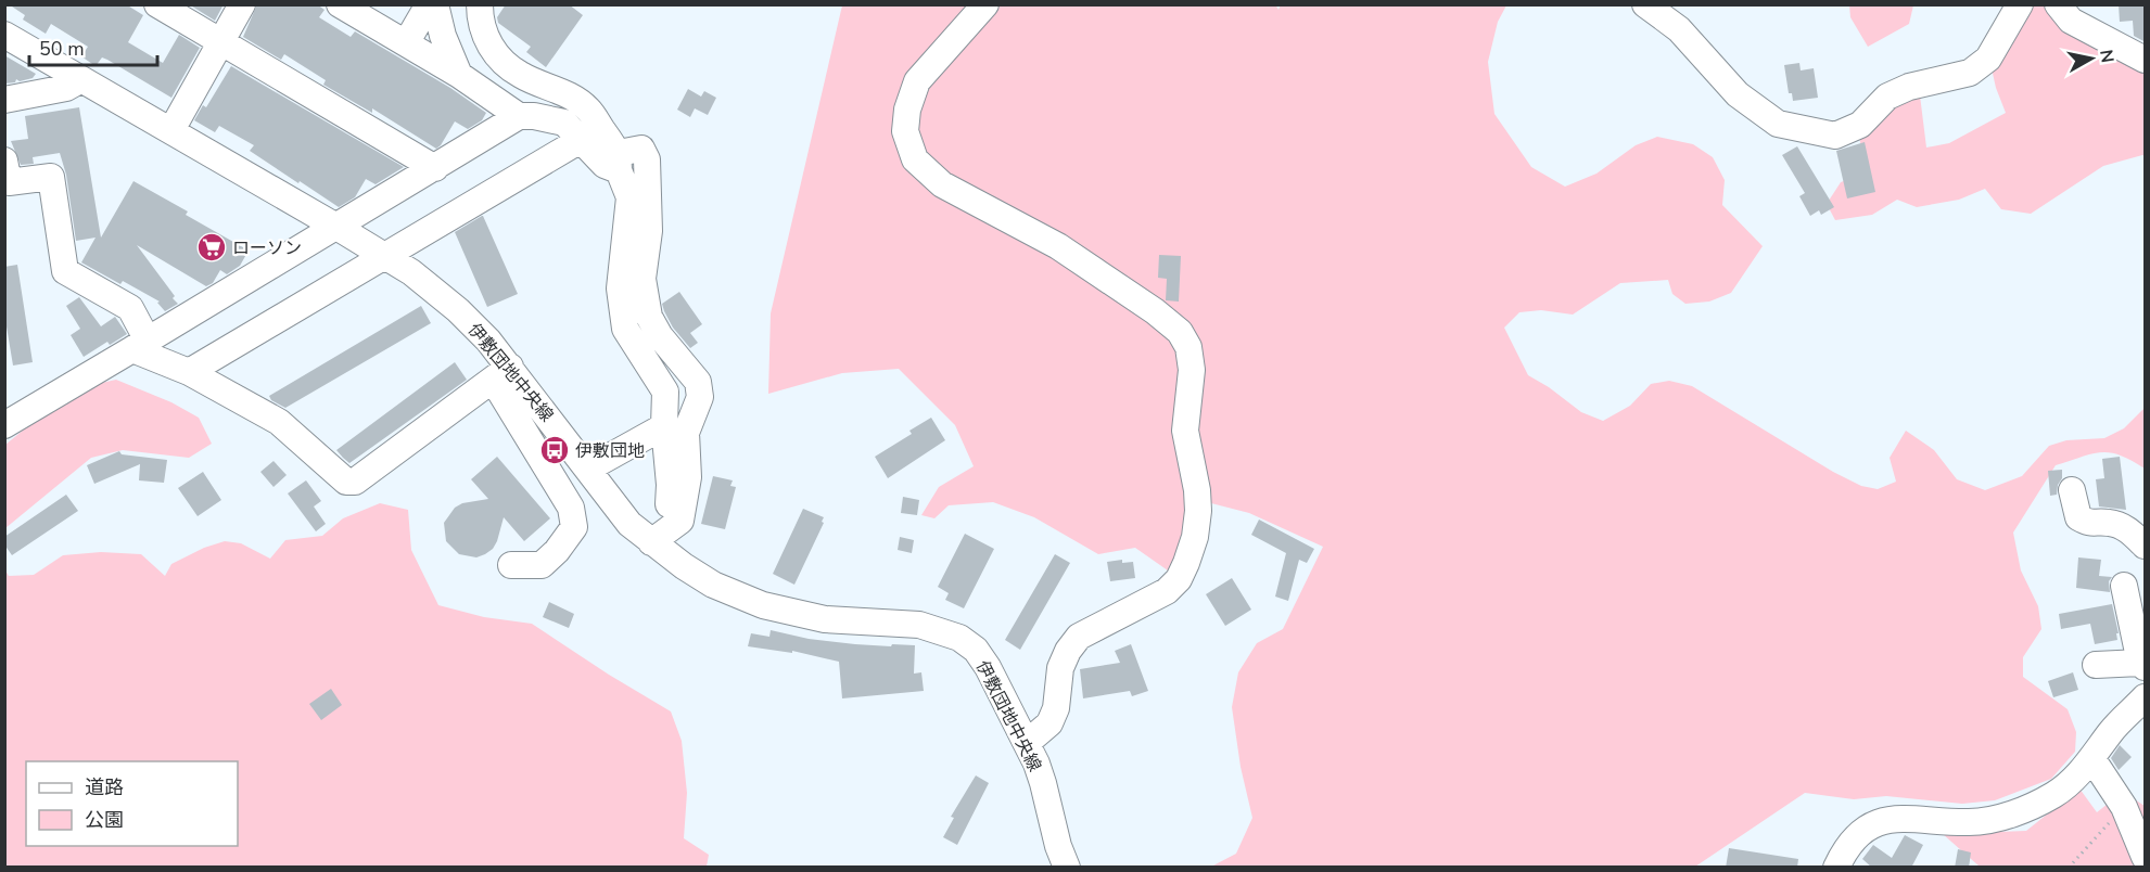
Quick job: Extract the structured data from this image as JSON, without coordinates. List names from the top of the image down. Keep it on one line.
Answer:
{"streets":{"street":["伊敷団地中央線"]},"places":{"supermarket":["ローソン"],"bus stop":["伊敷団地"]},"legend":["道路","公園"],"scale_bar":"50 m","north":"right"}
